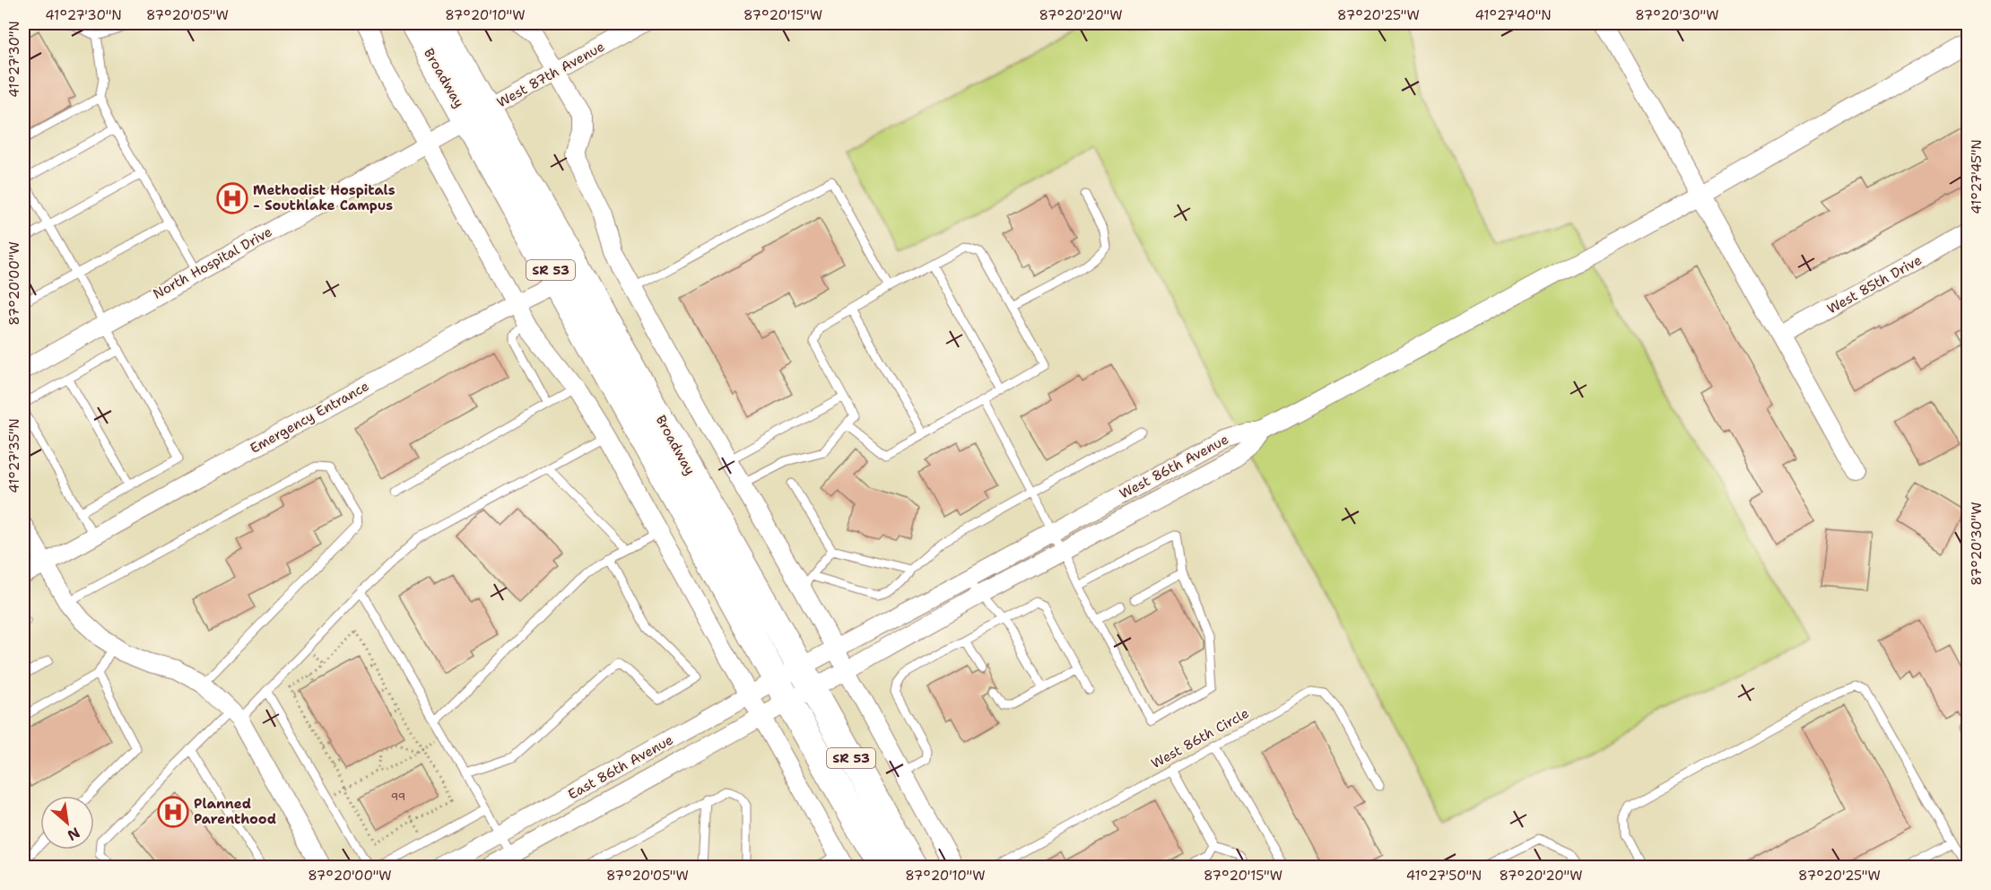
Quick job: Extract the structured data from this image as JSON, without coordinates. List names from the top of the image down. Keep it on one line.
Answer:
{"streets":{"main road":["Broadway","SR 53"],"street":["West 87th Avenue","North Hospital Drive","West 85th Drive","Emergency Entrance","West 86th Avenue","East 86th Avenue"],"lane":["West 86th Circle"]},"crossings":[["West 87th Avenue","Broadway"],["West 87th Avenue","North Hospital Drive"],["Broadway","North Hospital Drive"],["Broadway","Emergency Entrance"],["Broadway","West 86th Avenue"],["Broadway","East 86th Avenue"],["West 86th Avenue","East 86th Avenue"]],"places":{"hospital":["Methodist Hospitals - Southlake Campus","Planned Parenthood"]},"house_numbers":["99"],"north":"bottom right","coordinates":["41°27'30\"N","87°20'05\"W","87°20'10\"W","87°20'15\"W","87°20'20\"W","87°20'25\"W","41°27'40\"N","87°20'30\"W","41°27'45\"N","87°20'00\"W","41°27'35\"N","41°27'50\"N"]}
